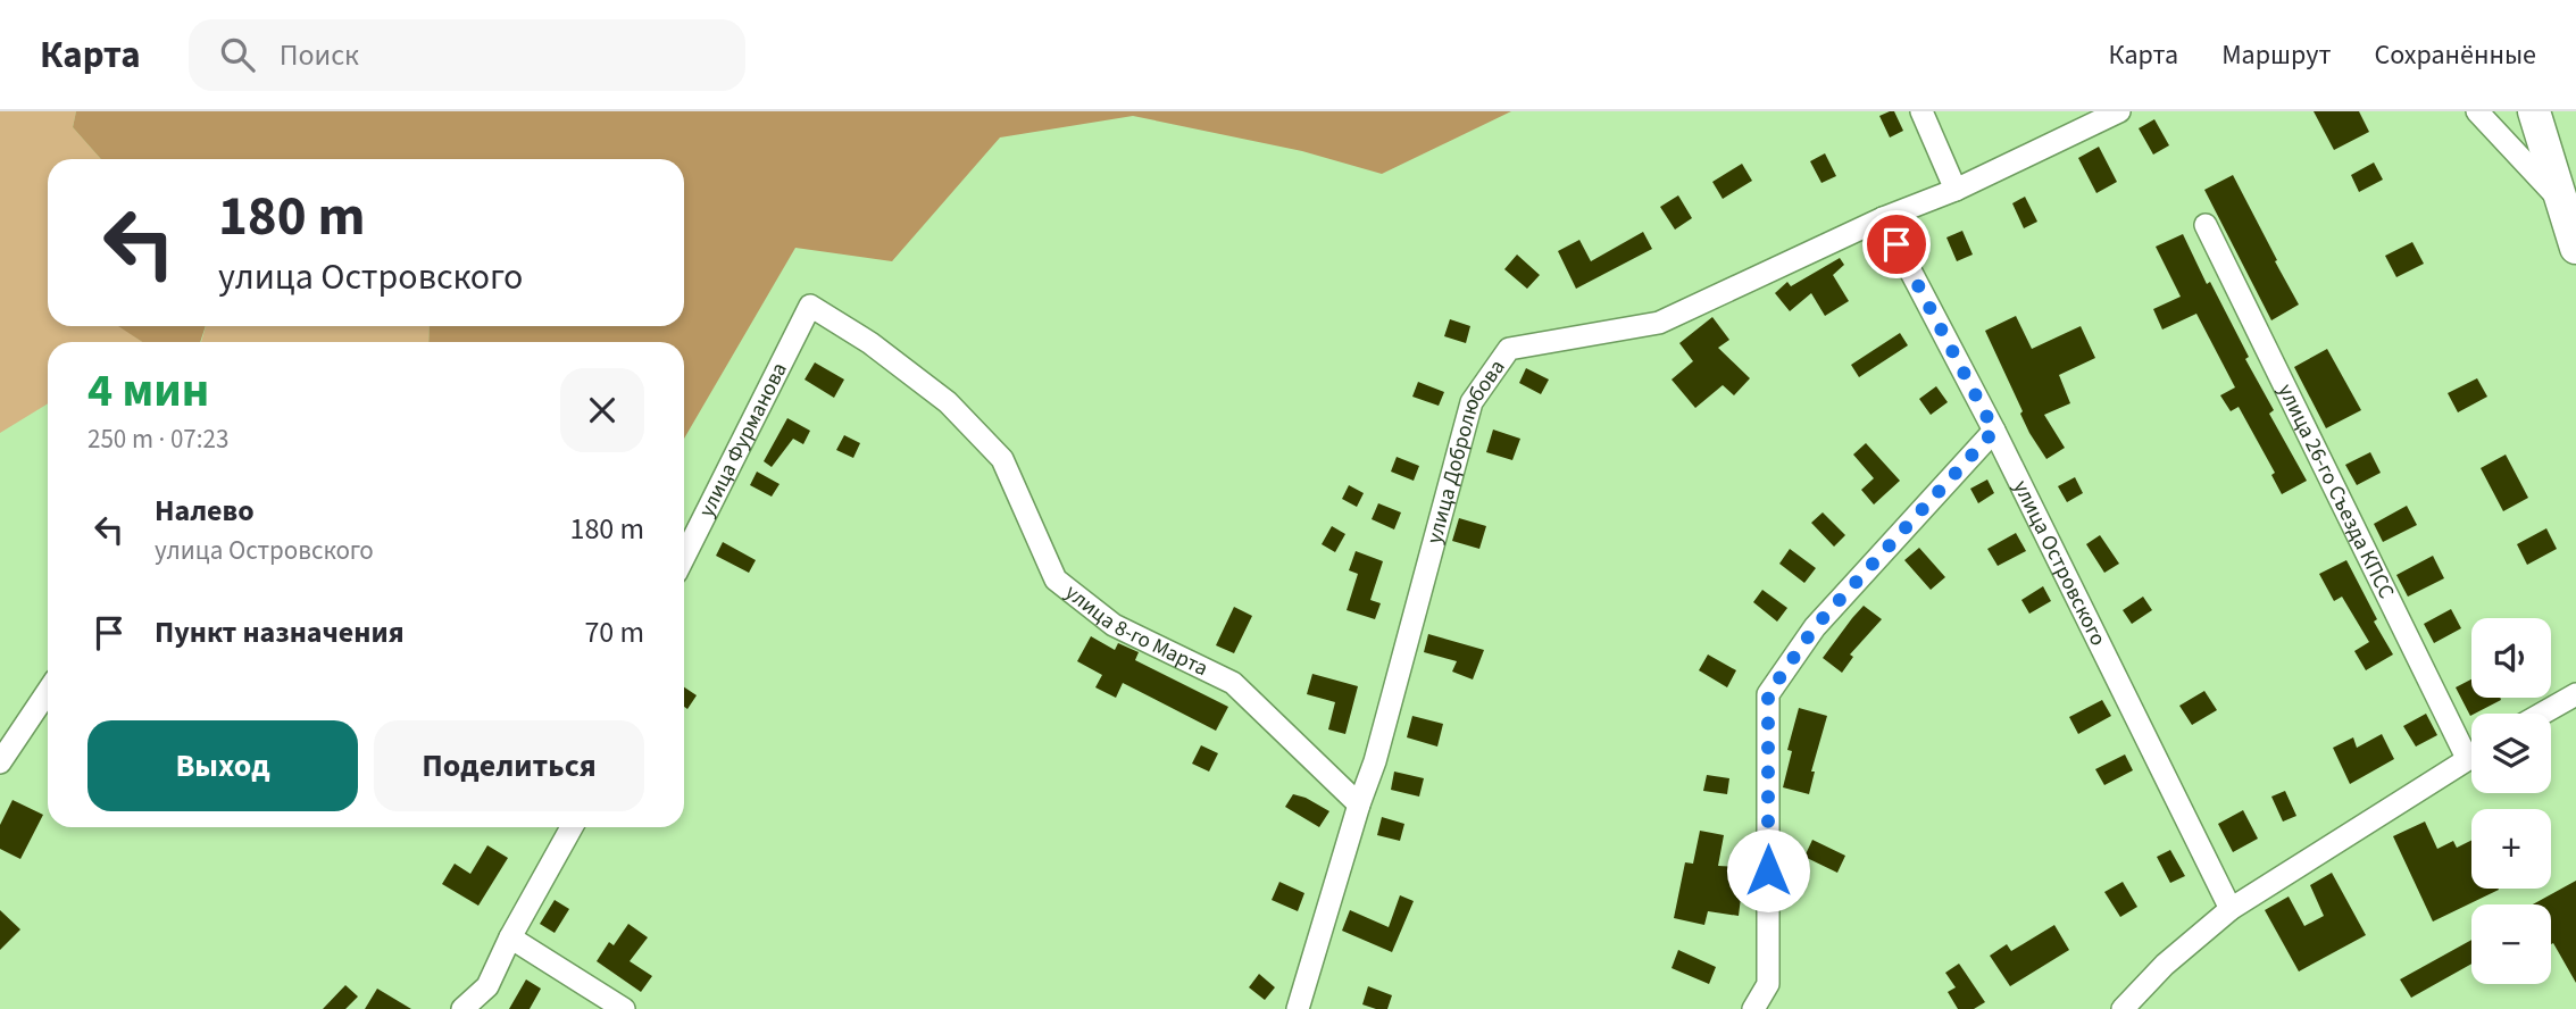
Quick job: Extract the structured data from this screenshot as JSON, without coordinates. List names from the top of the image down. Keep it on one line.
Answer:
{"streets":{"street":["улица Фурманова","улица Добролюбова","улица 26-го Съезда КПСС","улица Островского","улица 8-го Марта"]},"crossings":[["улица Фурманова","улица 8-го Марта"],["улица Добролюбова","улица Островского"],["улица Добролюбова","улица 8-го Марта"]],"page":{"header":"Карта","search":"Поиск","nav":["Карта","Маршрут","Сохранённые"],"turn":["180 m","улица Островского"],"heading":["4 мин","250 m · 07:23"],"list":[{"name":"Налево","note":"улица Островского","value":"180 m"},{"name":"Пункт назначения","value":"70 m"}],"map_buttons":["+","−"],"buttons":["Выход","Поделиться"]}}
